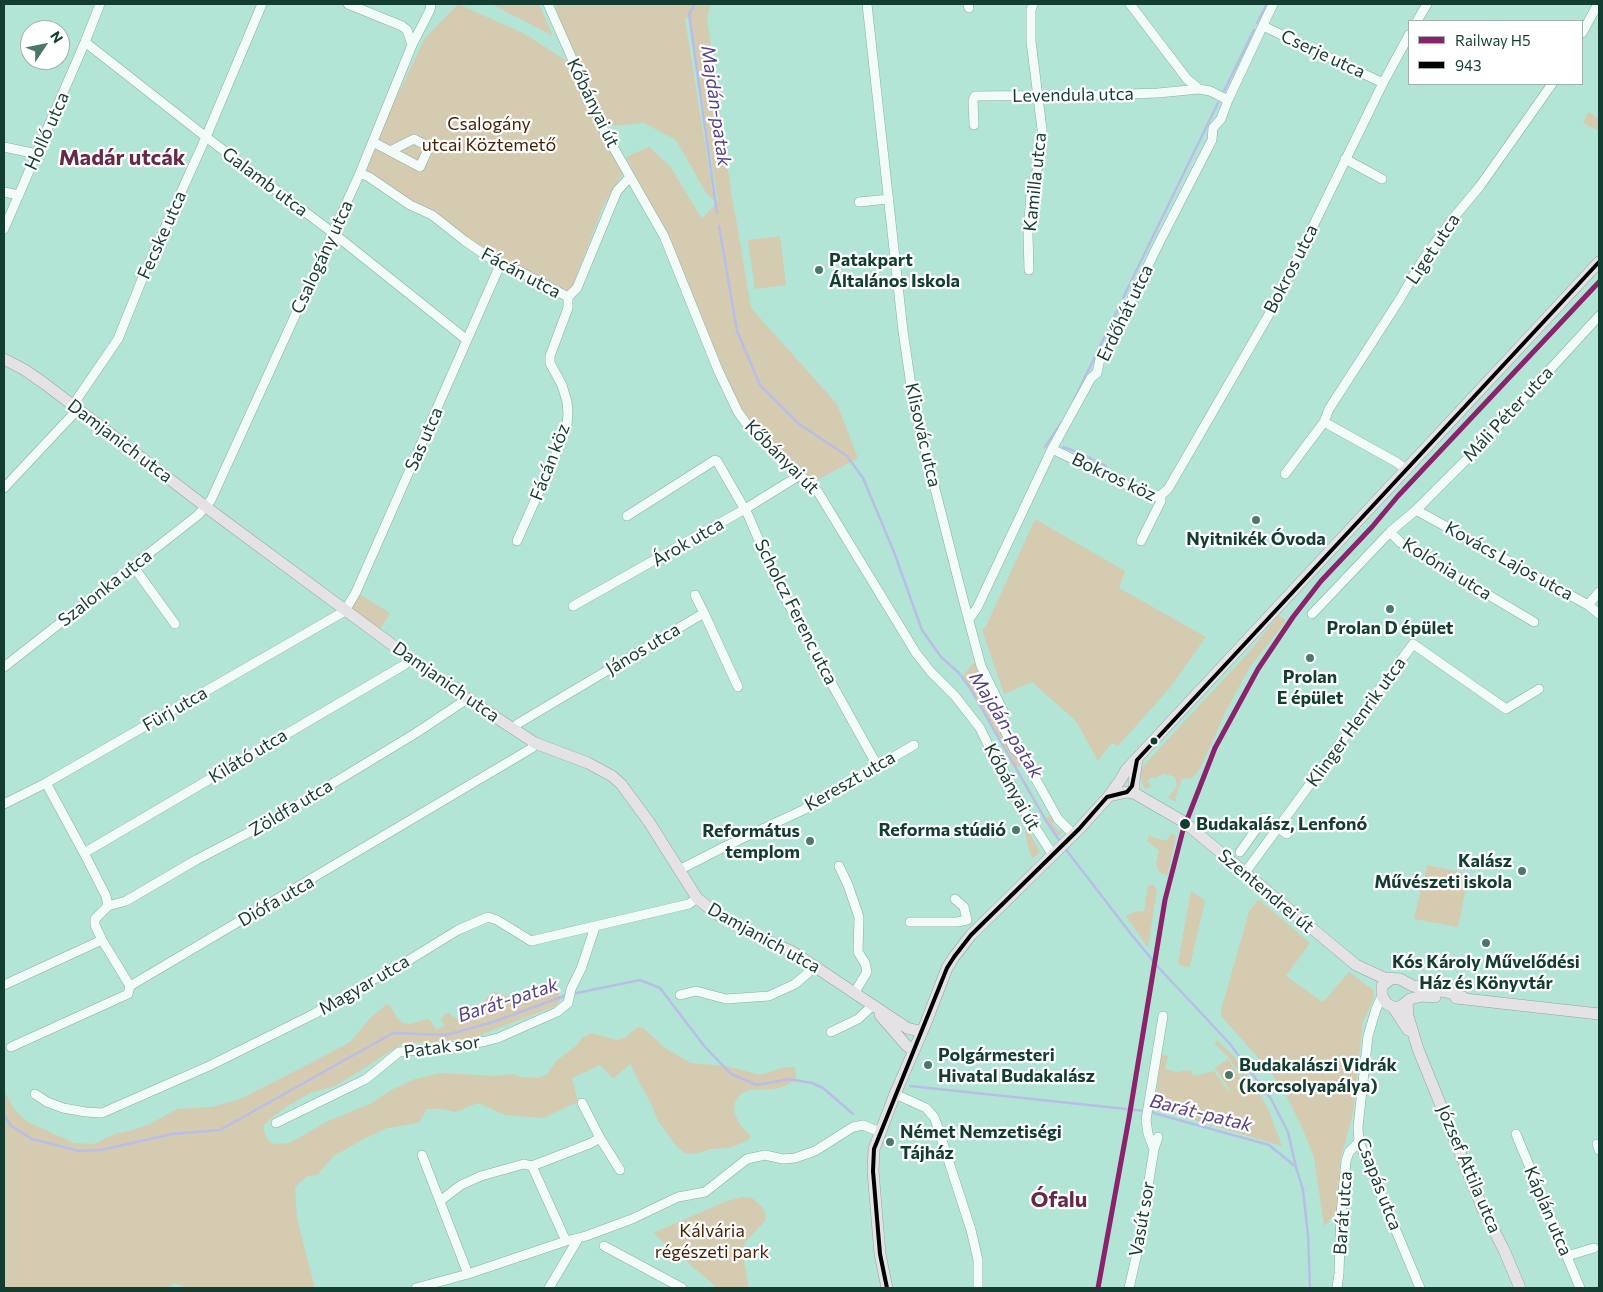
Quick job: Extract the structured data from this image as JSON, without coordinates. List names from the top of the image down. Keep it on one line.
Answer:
{"streets":{"main road":["Damjanich utca","Szentendrei út","József Attila utca"],"street":["Cserje utca","Levendula utca","Kőbányai út","Holló utca","Galamb utca","Kamilla utca","Fecske utca","Liget utca","Csalogány utca","Bokros utca","Fácán utca","Erdőhát utca","Máli Péter utca","Klisovác utca","Sas utca","Fácán köz","Bokros köz","Árok utca","Kovács Lajos utca","Kolónia utca","Szalonka utca","Scholcz Ferenc utca","János utca","Fürj utca","Klinger Henrik utca","Kilátó utca","Kereszt utca","Zöldfa utca","Diófa utca","Magyar utca","Patak sor","Csapás utca","Káplán utca","Barát utca","Vasút sor"]},"crossings":[["Cserje utca","Bokros utca"],["Cserje utca","Erdőhát utca"],["Levendula utca","Kamilla utca"],["Kőbányai út","Fácán utca"],["Kőbányai út","Árok utca"],["Holló utca","Galamb utca"],["Galamb utca","Fecske utca"],["Galamb utca","Csalogány utca"],["Galamb utca","Sas utca"],["Fecske utca","Damjanich utca"],["Csalogány utca","Fácán utca"],["Csalogány utca","Damjanich utca"],["Csalogány utca","Szalonka utca"],["Bokros utca","Bokros köz"],["Fácán utca","Sas utca"],["Fácán utca","Fácán köz"],["Erdőhát utca","Klisovác utca"],["Erdőhát utca","Bokros köz"],["Máli Péter utca","Kovács Lajos utca"],["Máli Péter utca","Kolónia utca"],["Sas utca","Damjanich utca"],["Sas utca","Fürj utca"],["Damjanich utca","Szalonka utca"],["Damjanich utca","János utca"],["Damjanich utca","Fürj utca"],["Damjanich utca","Kilátó utca"],["Damjanich utca","Kereszt utca"],["Damjanich utca","Zöldfa utca"],["Damjanich utca","Diófa utca"],["Damjanich utca","Magyar utca"],["Árok utca","Scholcz Ferenc utca"],["Kovács Lajos utca","Kolónia utca"],["Scholcz Ferenc utca","Kereszt utca"],["Klinger Henrik utca","Szentendrei út"],["Szentendrei út","Csapás utca"],["Magyar utca","Patak sor"],["Csapás utca","Barát utca"]],"districts":["Madár utcák","Ófalu"],"water":["Majdán-patak","Barát-patak"],"parks":["Csalogány utcai Köztemető","Kálvária régészeti park"],"places":["Patakpart Általános Iskola","Nyitnikék Óvoda","Prolan D épület","Prolan E épület","Budakalász, Lenfonó","Reforma stúdió","Református templom","Kalász Művészeti iskola","Kós Károly Művelődési Ház és Könyvtár","Polgármesteri Hivatal Budakalász","Budakalászi Vidrák (korcsolyapálya)","Német Nemzetiségi Tájház"],"lines":["transit line 943","rail line H5"],"legend":["Railway H5","943"],"north":"top right"}
